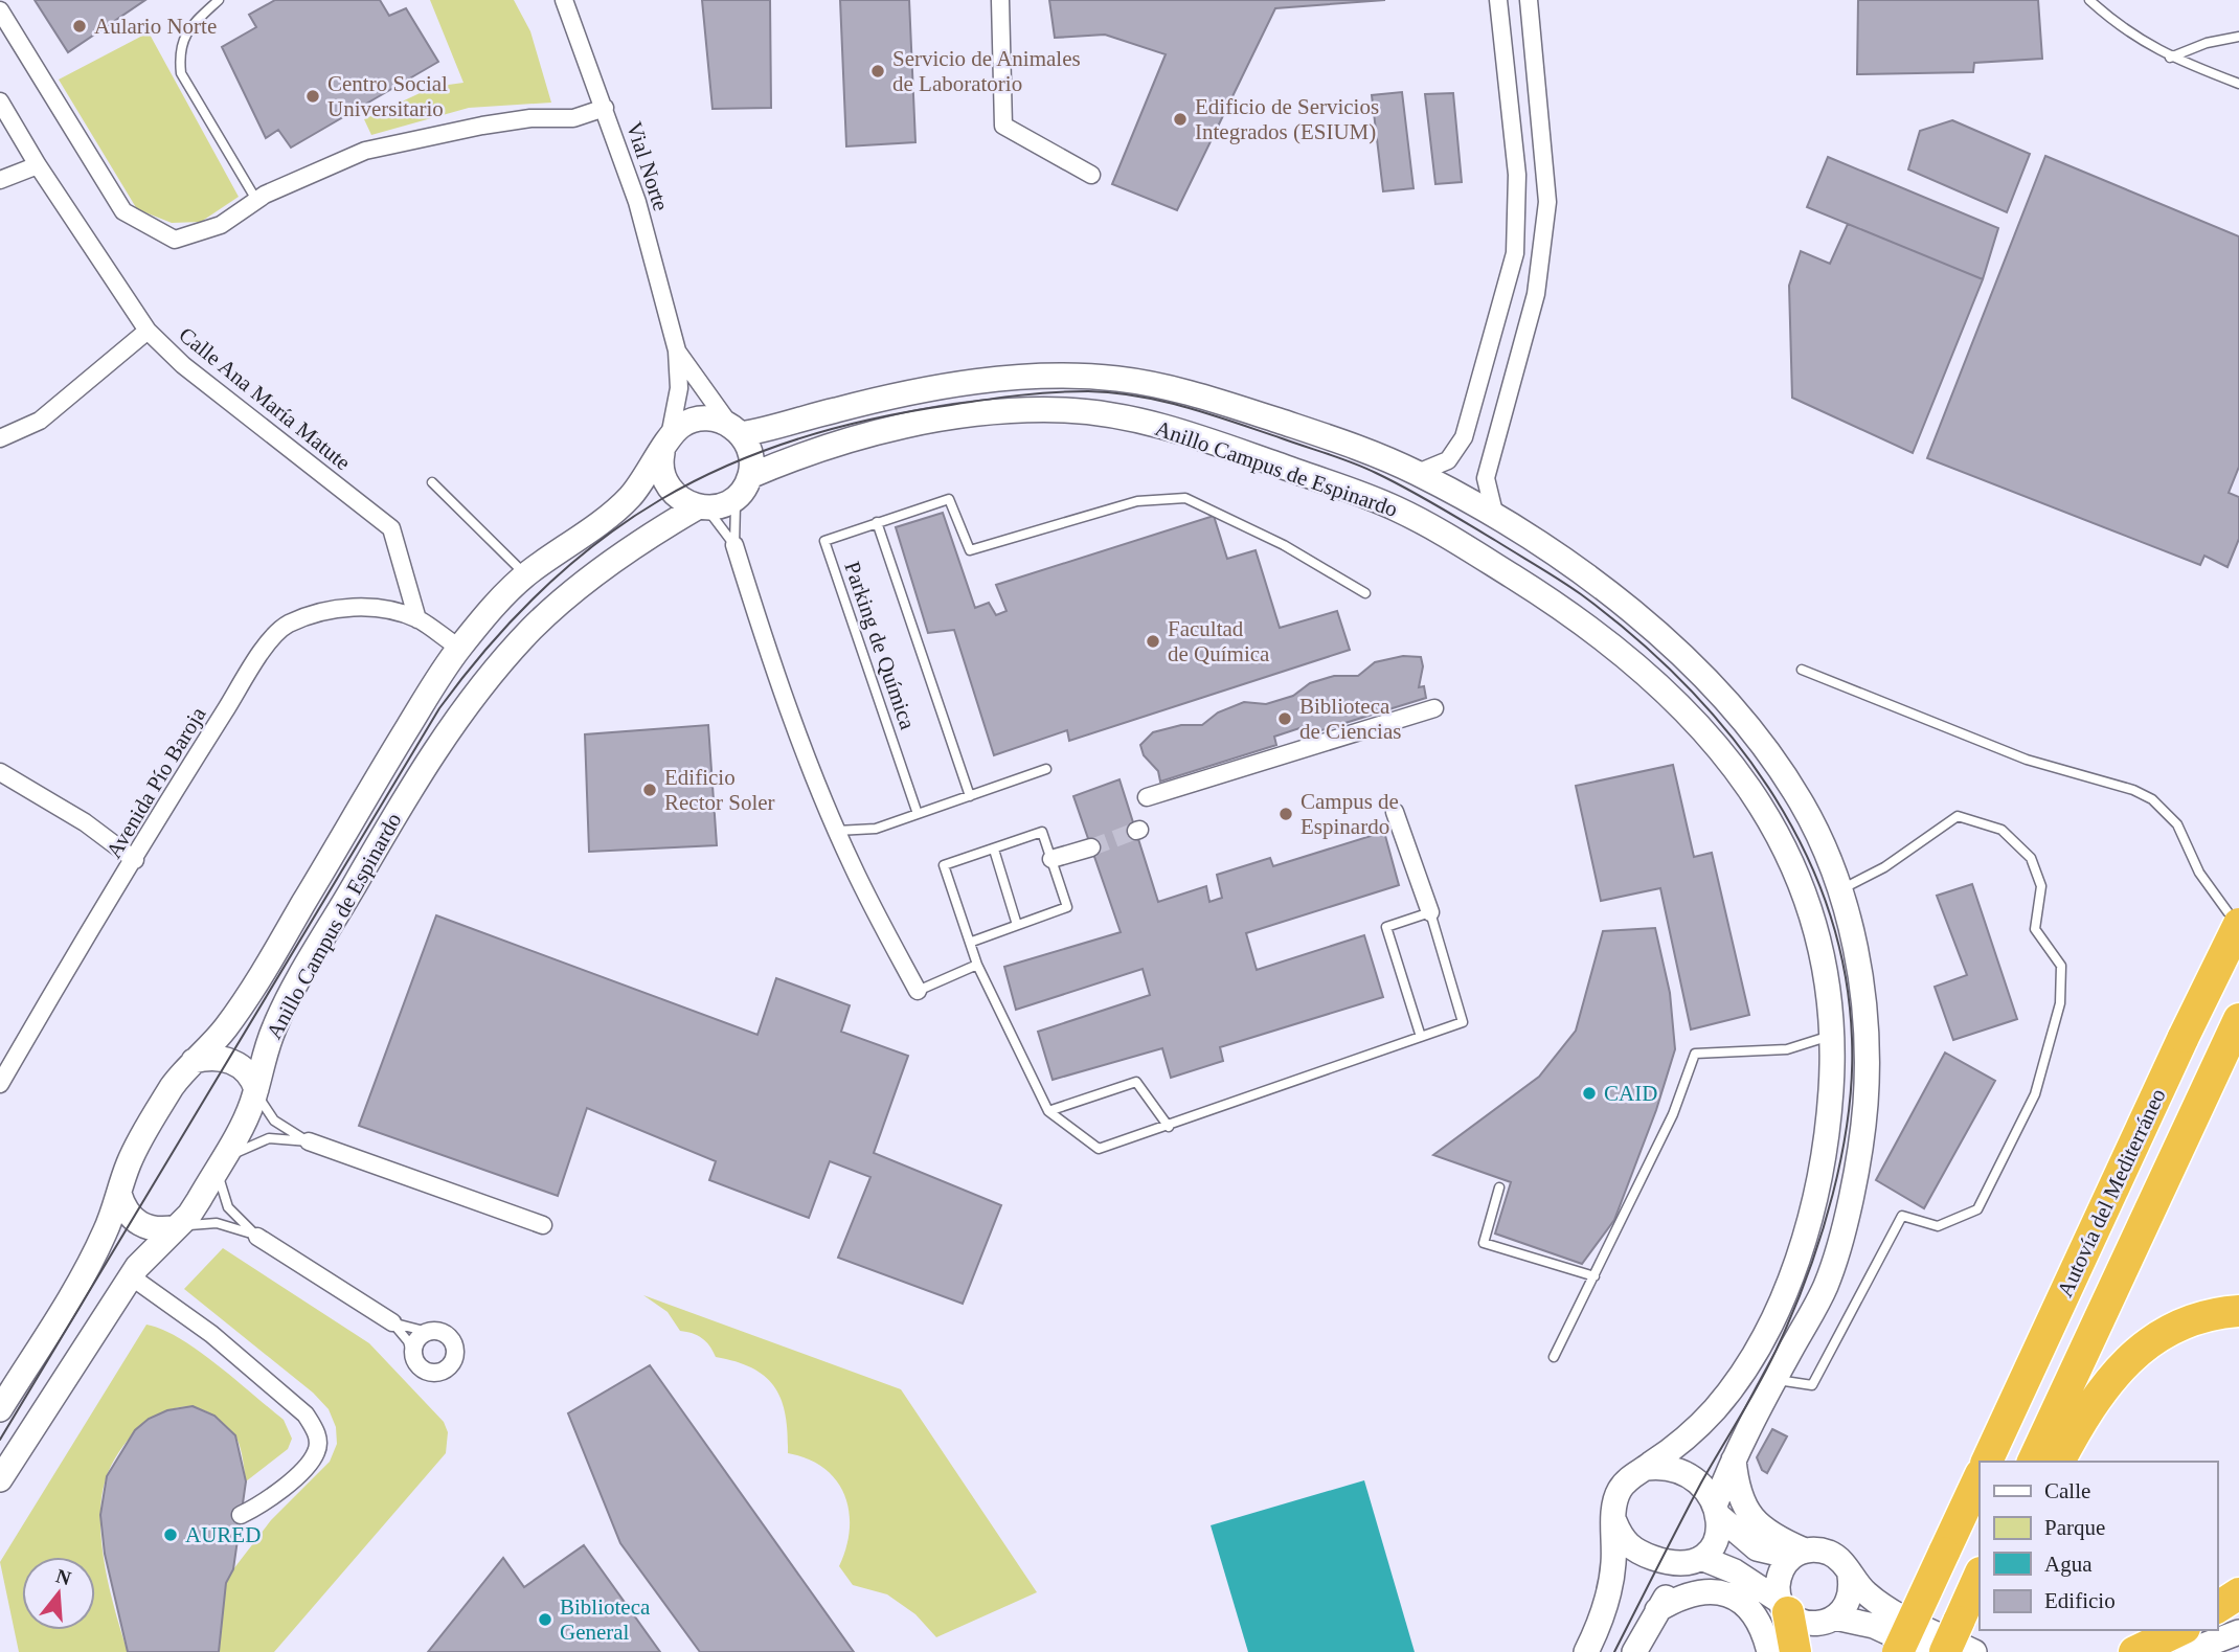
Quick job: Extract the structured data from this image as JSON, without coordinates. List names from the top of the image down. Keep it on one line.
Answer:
{"streets":{"highway":["Autovía del Mediterráneo"],"main road":["Anillo Campus de Espinardo"],"street":["Vial Norte","Calle Ana María Matute","Avenida Pío Baroja"],"lane":["Parking de Química"]},"crossings":[["Vial Norte","Anillo Campus de Espinardo"],["Calle Ana María Matute","Avenida Pío Baroja"]],"places":["Aulario Norte","Servicio de Animales de Laboratorio","Centro Social Universitario","Edificio de Servicios Integrados (ESIUM)","Facultad de Química","Biblioteca de Ciencias","Edificio Rector Soler","Campus de Espinardo","CAID","AURED","Biblioteca General"],"legend":["Calle","Parque","Agua","Edificio"],"north":"top"}
